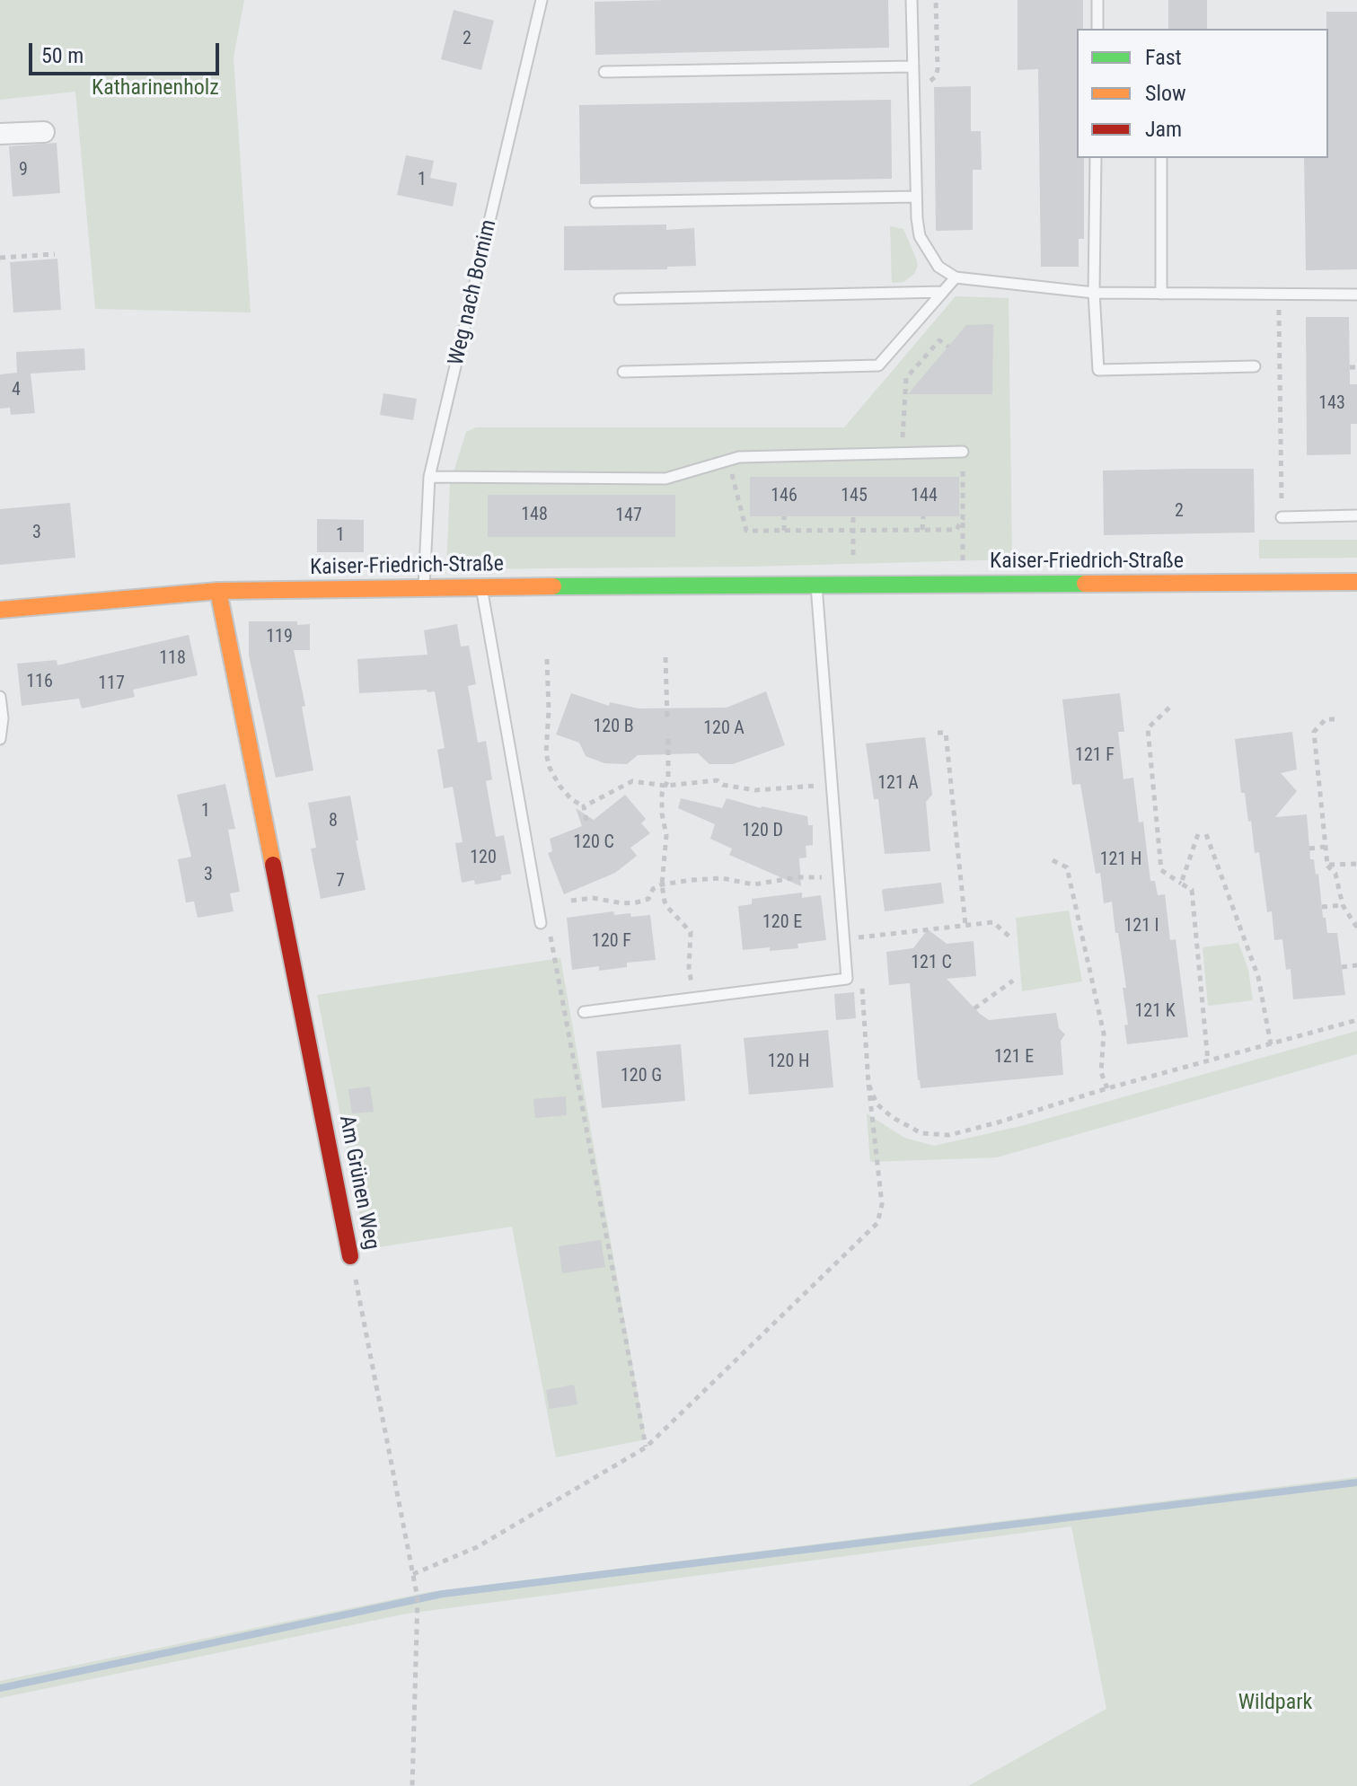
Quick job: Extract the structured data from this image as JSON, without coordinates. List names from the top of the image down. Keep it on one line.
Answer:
{"streets":{"street":["Kaiser-Friedrich-Straße","Am Grünen Weg"],"lane":["Weg nach Bornim"]},"crossings":[["Weg nach Bornim","Kaiser-Friedrich-Straße"],["Kaiser-Friedrich-Straße","Am Grünen Weg"]],"parks":["Katharinenholz","Wildpark"],"house_numbers":["2","9","1","4","143","146","145","144","2","148","147","3","1","119","118","116","117","120 B","120 A","121 F","121 A","1","8","120 D","120 C","120","121 H","3","7","120 E","121 I","120 F","121 C","121 K","121 E","120 H","120 G"],"legend":["Fast","Slow","Jam"],"scale_bar":"50 m"}
